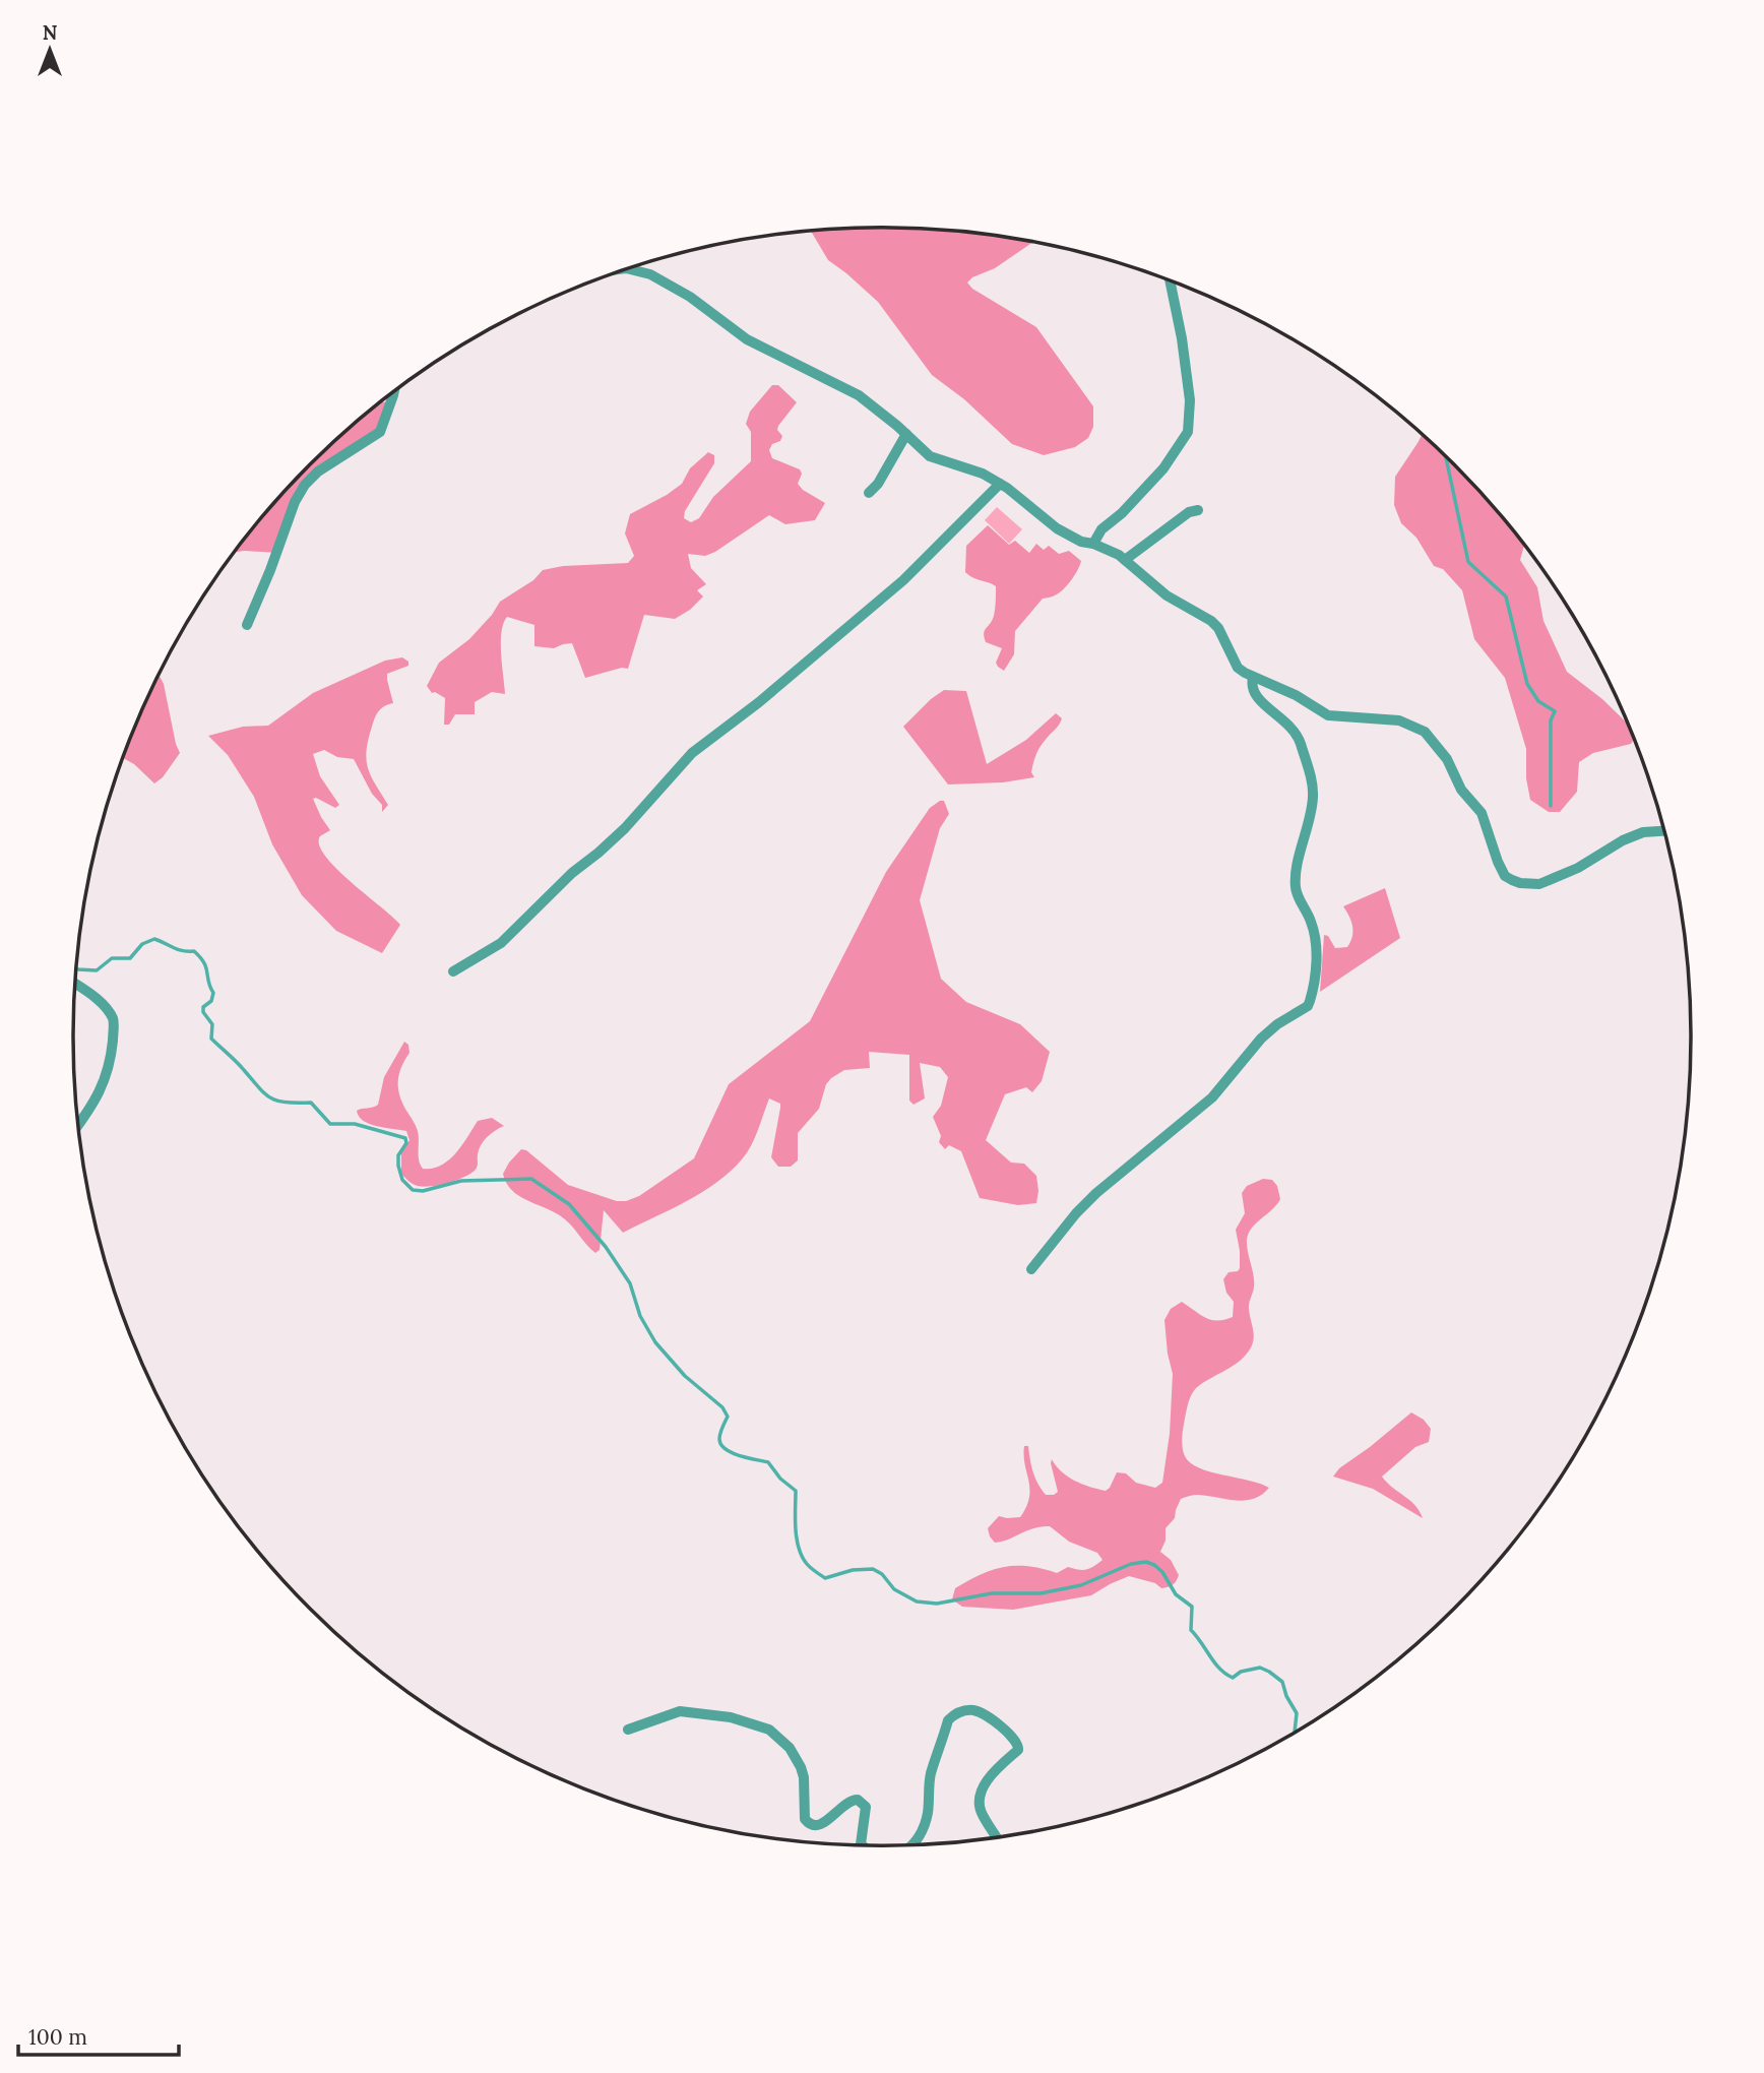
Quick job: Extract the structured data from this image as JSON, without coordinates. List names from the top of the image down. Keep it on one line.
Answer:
{"scale_bar":"100 m","north":"top"}
